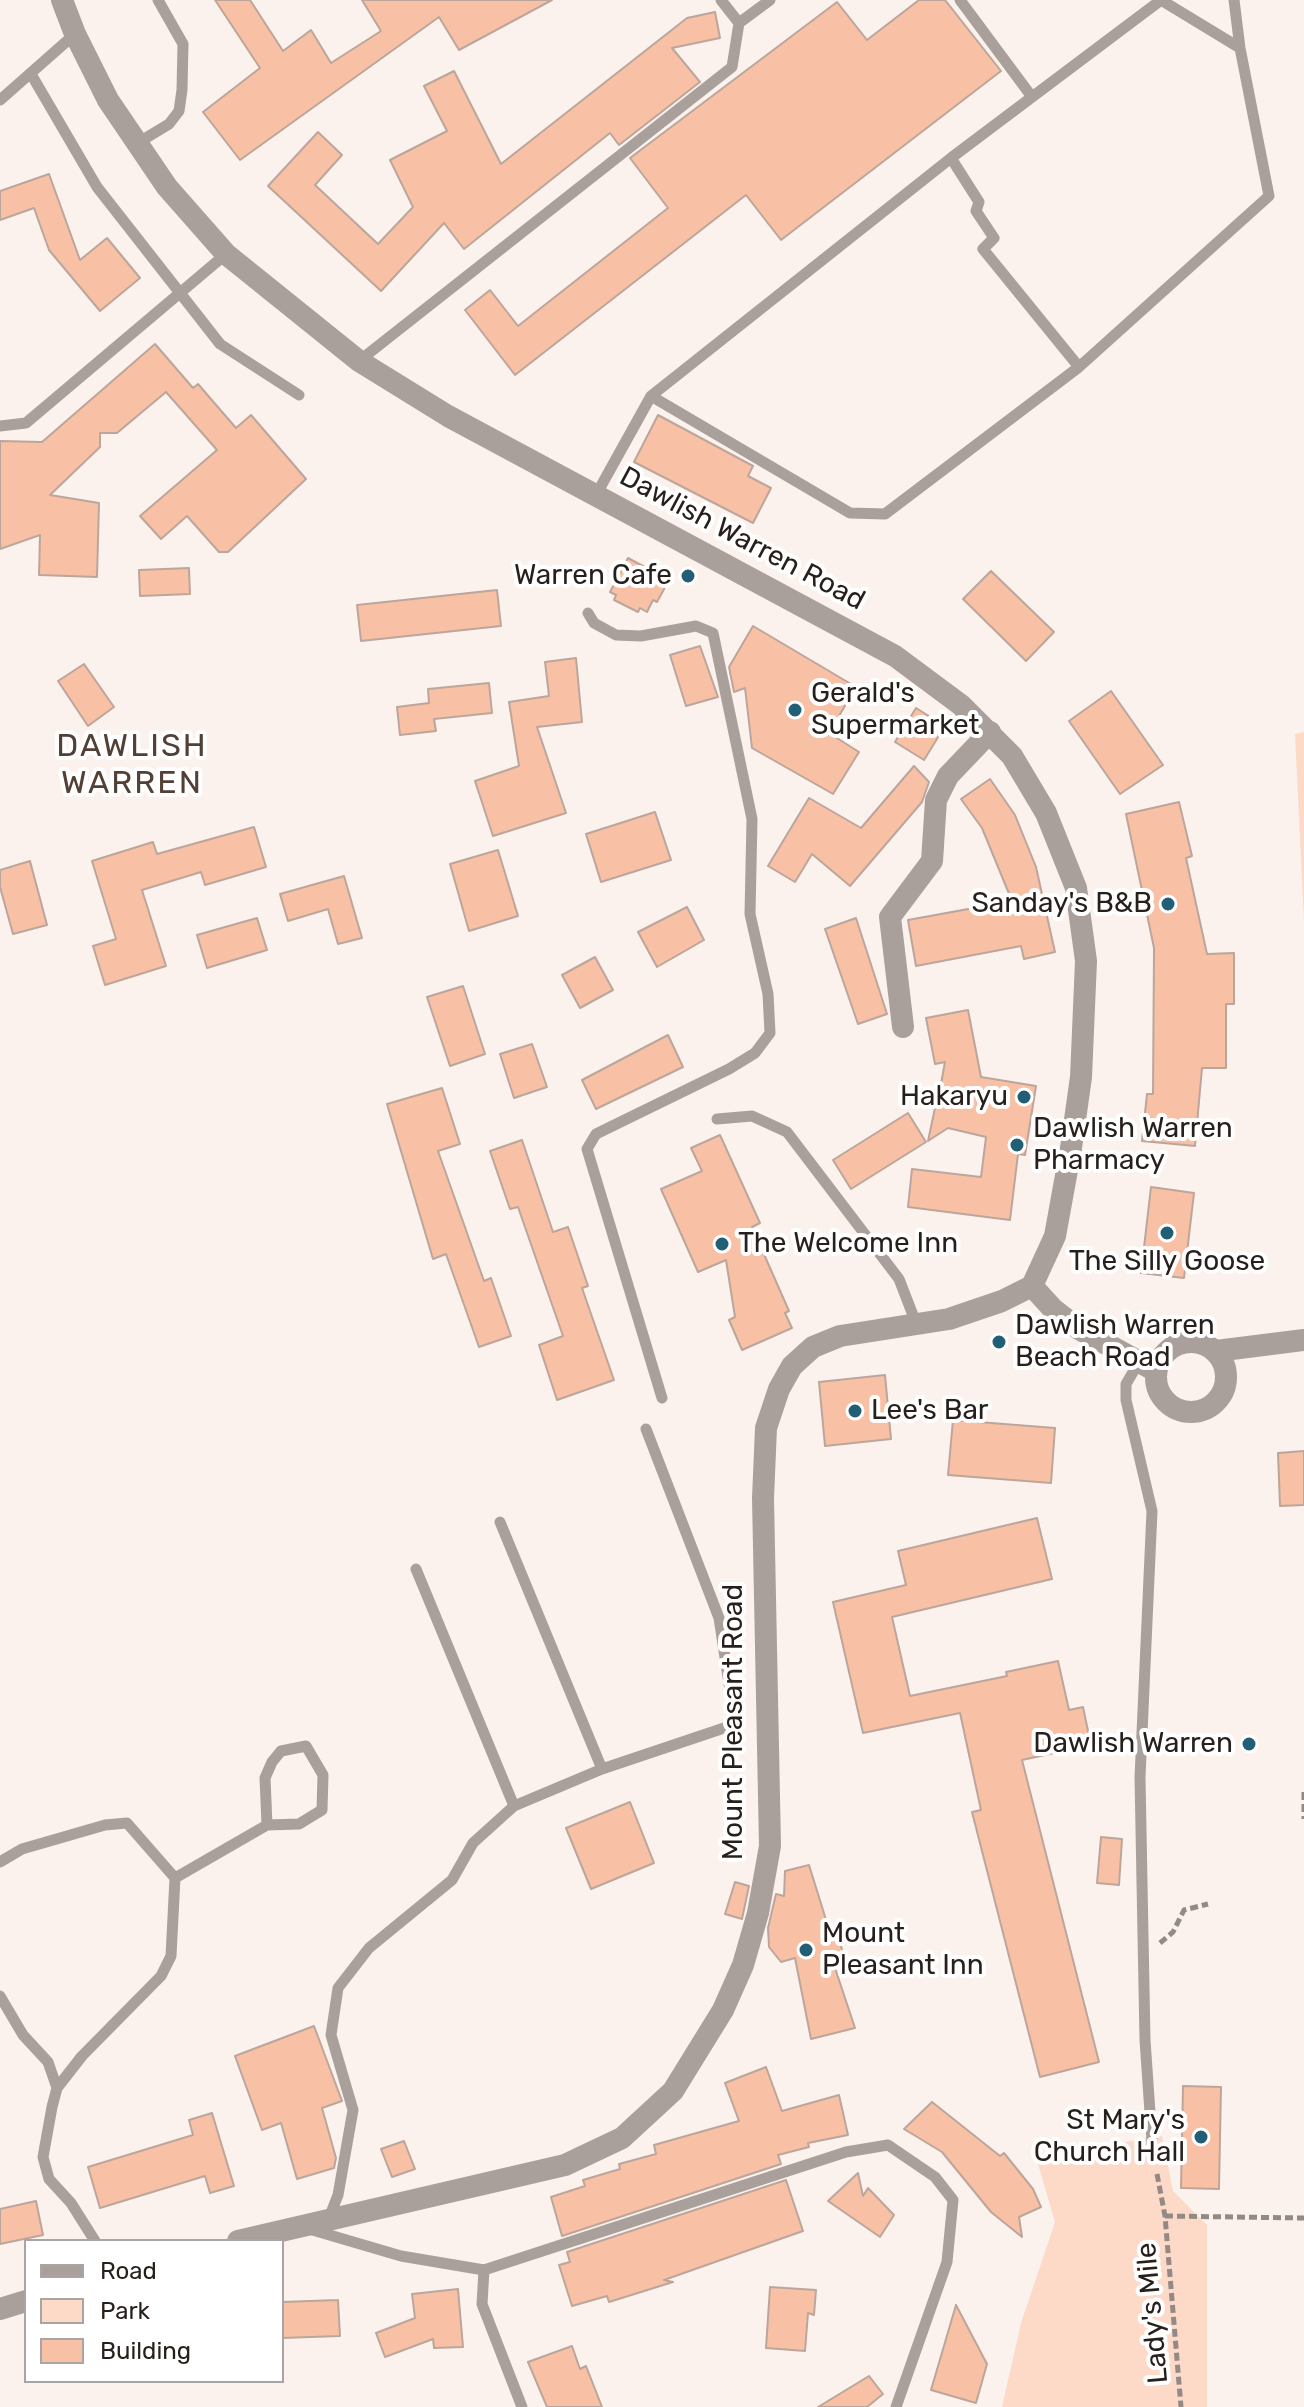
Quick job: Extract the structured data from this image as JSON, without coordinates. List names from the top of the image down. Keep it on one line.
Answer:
{"streets":{"street":["Dawlish Warren Road","Mount Pleasant Road"],"path":["Lady's Mile"]},"crossings":[["Dawlish Warren Road","Mount Pleasant Road"]],"districts":["DAWLISH WARREN"],"places":["Warren Cafe","Gerald's Supermarket","Sanday's B&B","Hakaryu","Dawlish Warren Pharmacy","The Silly Goose","The Welcome Inn","Dawlish Warren Beach Road","Lee's Bar","Dawlish Warren","Mount Pleasant Inn","St Mary's Church Hall"],"legend":["Road","Park","Building"]}
